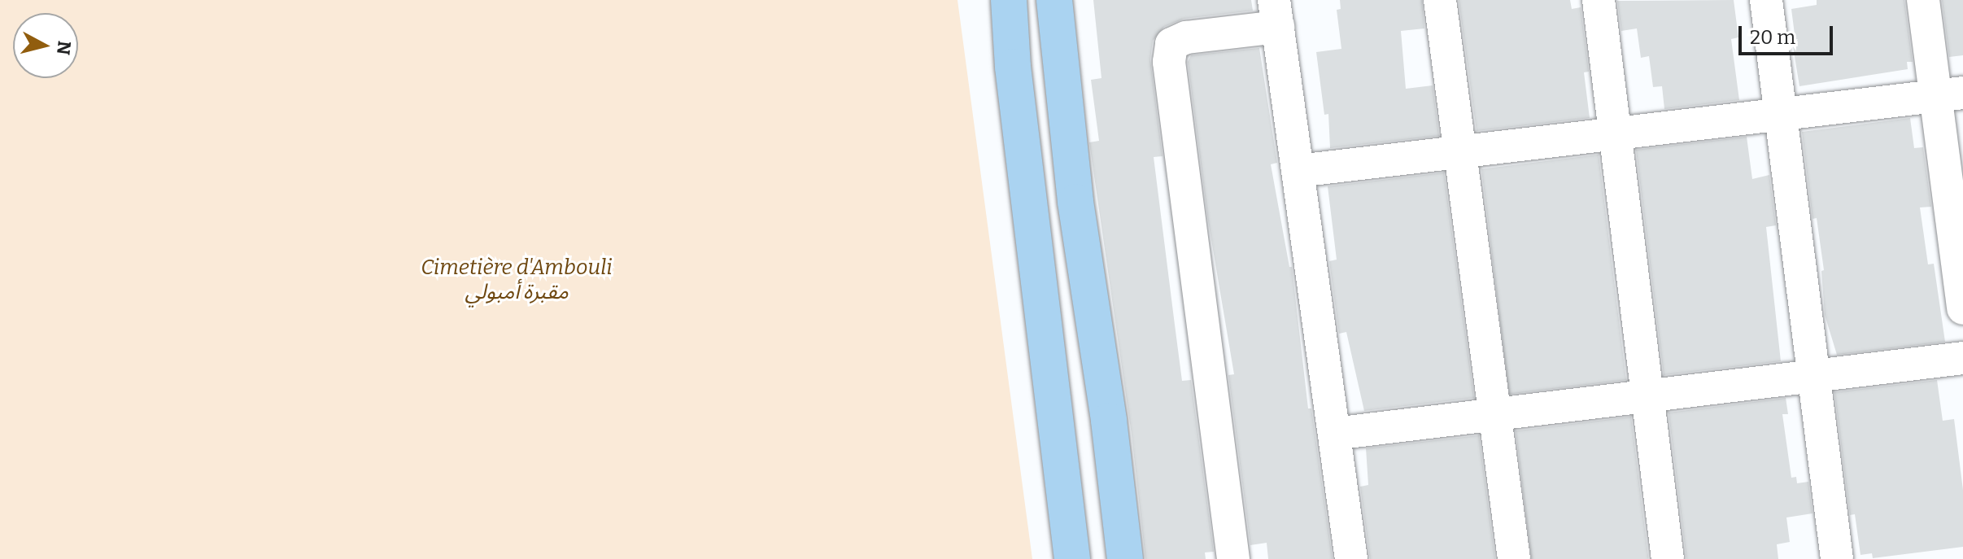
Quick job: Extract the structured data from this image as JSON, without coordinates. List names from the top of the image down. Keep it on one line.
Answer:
{"parks":["Cimetière d'Ambouli مقبرة أمبولي"],"scale_bar":"20 m","north":"right"}
